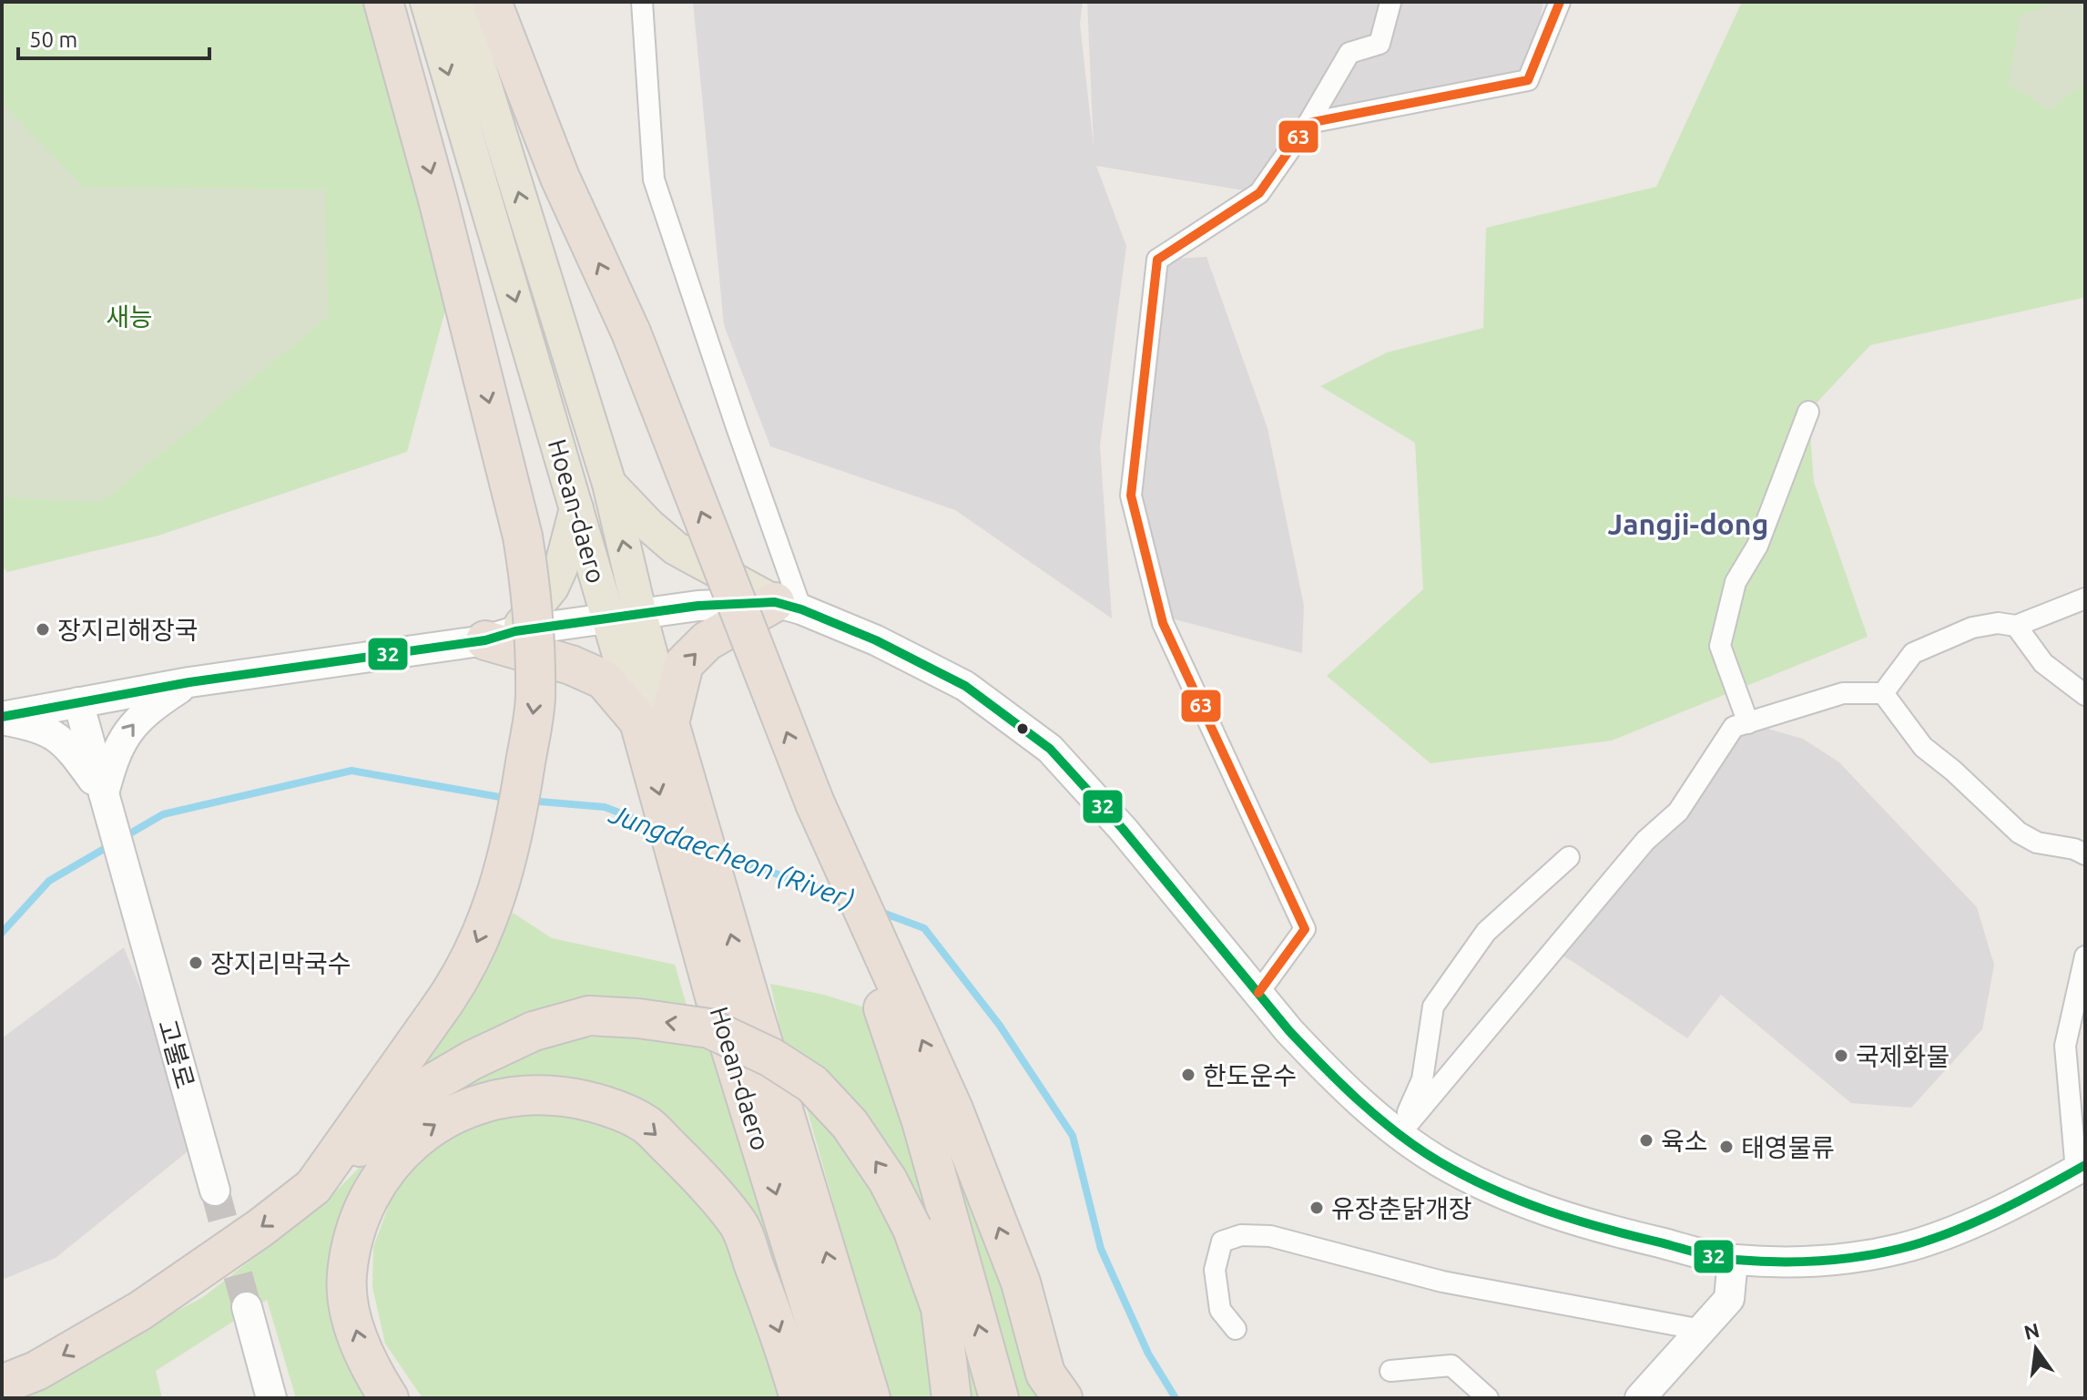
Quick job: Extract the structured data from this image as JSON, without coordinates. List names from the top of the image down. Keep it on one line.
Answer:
{"streets":{"highway":["Hoean-daero"],"street":["고불로"]},"districts":["Jangji-dong"],"water":["Jungdaecheon (River)"],"parks":["새능"],"places":["장지리해장국","장지리막국수","국제화물","한도운수","육소","태영물류","유장춘닭개장"],"lines":["transit line 63","transit line 32"],"scale_bar":"50 m","north":"top"}
